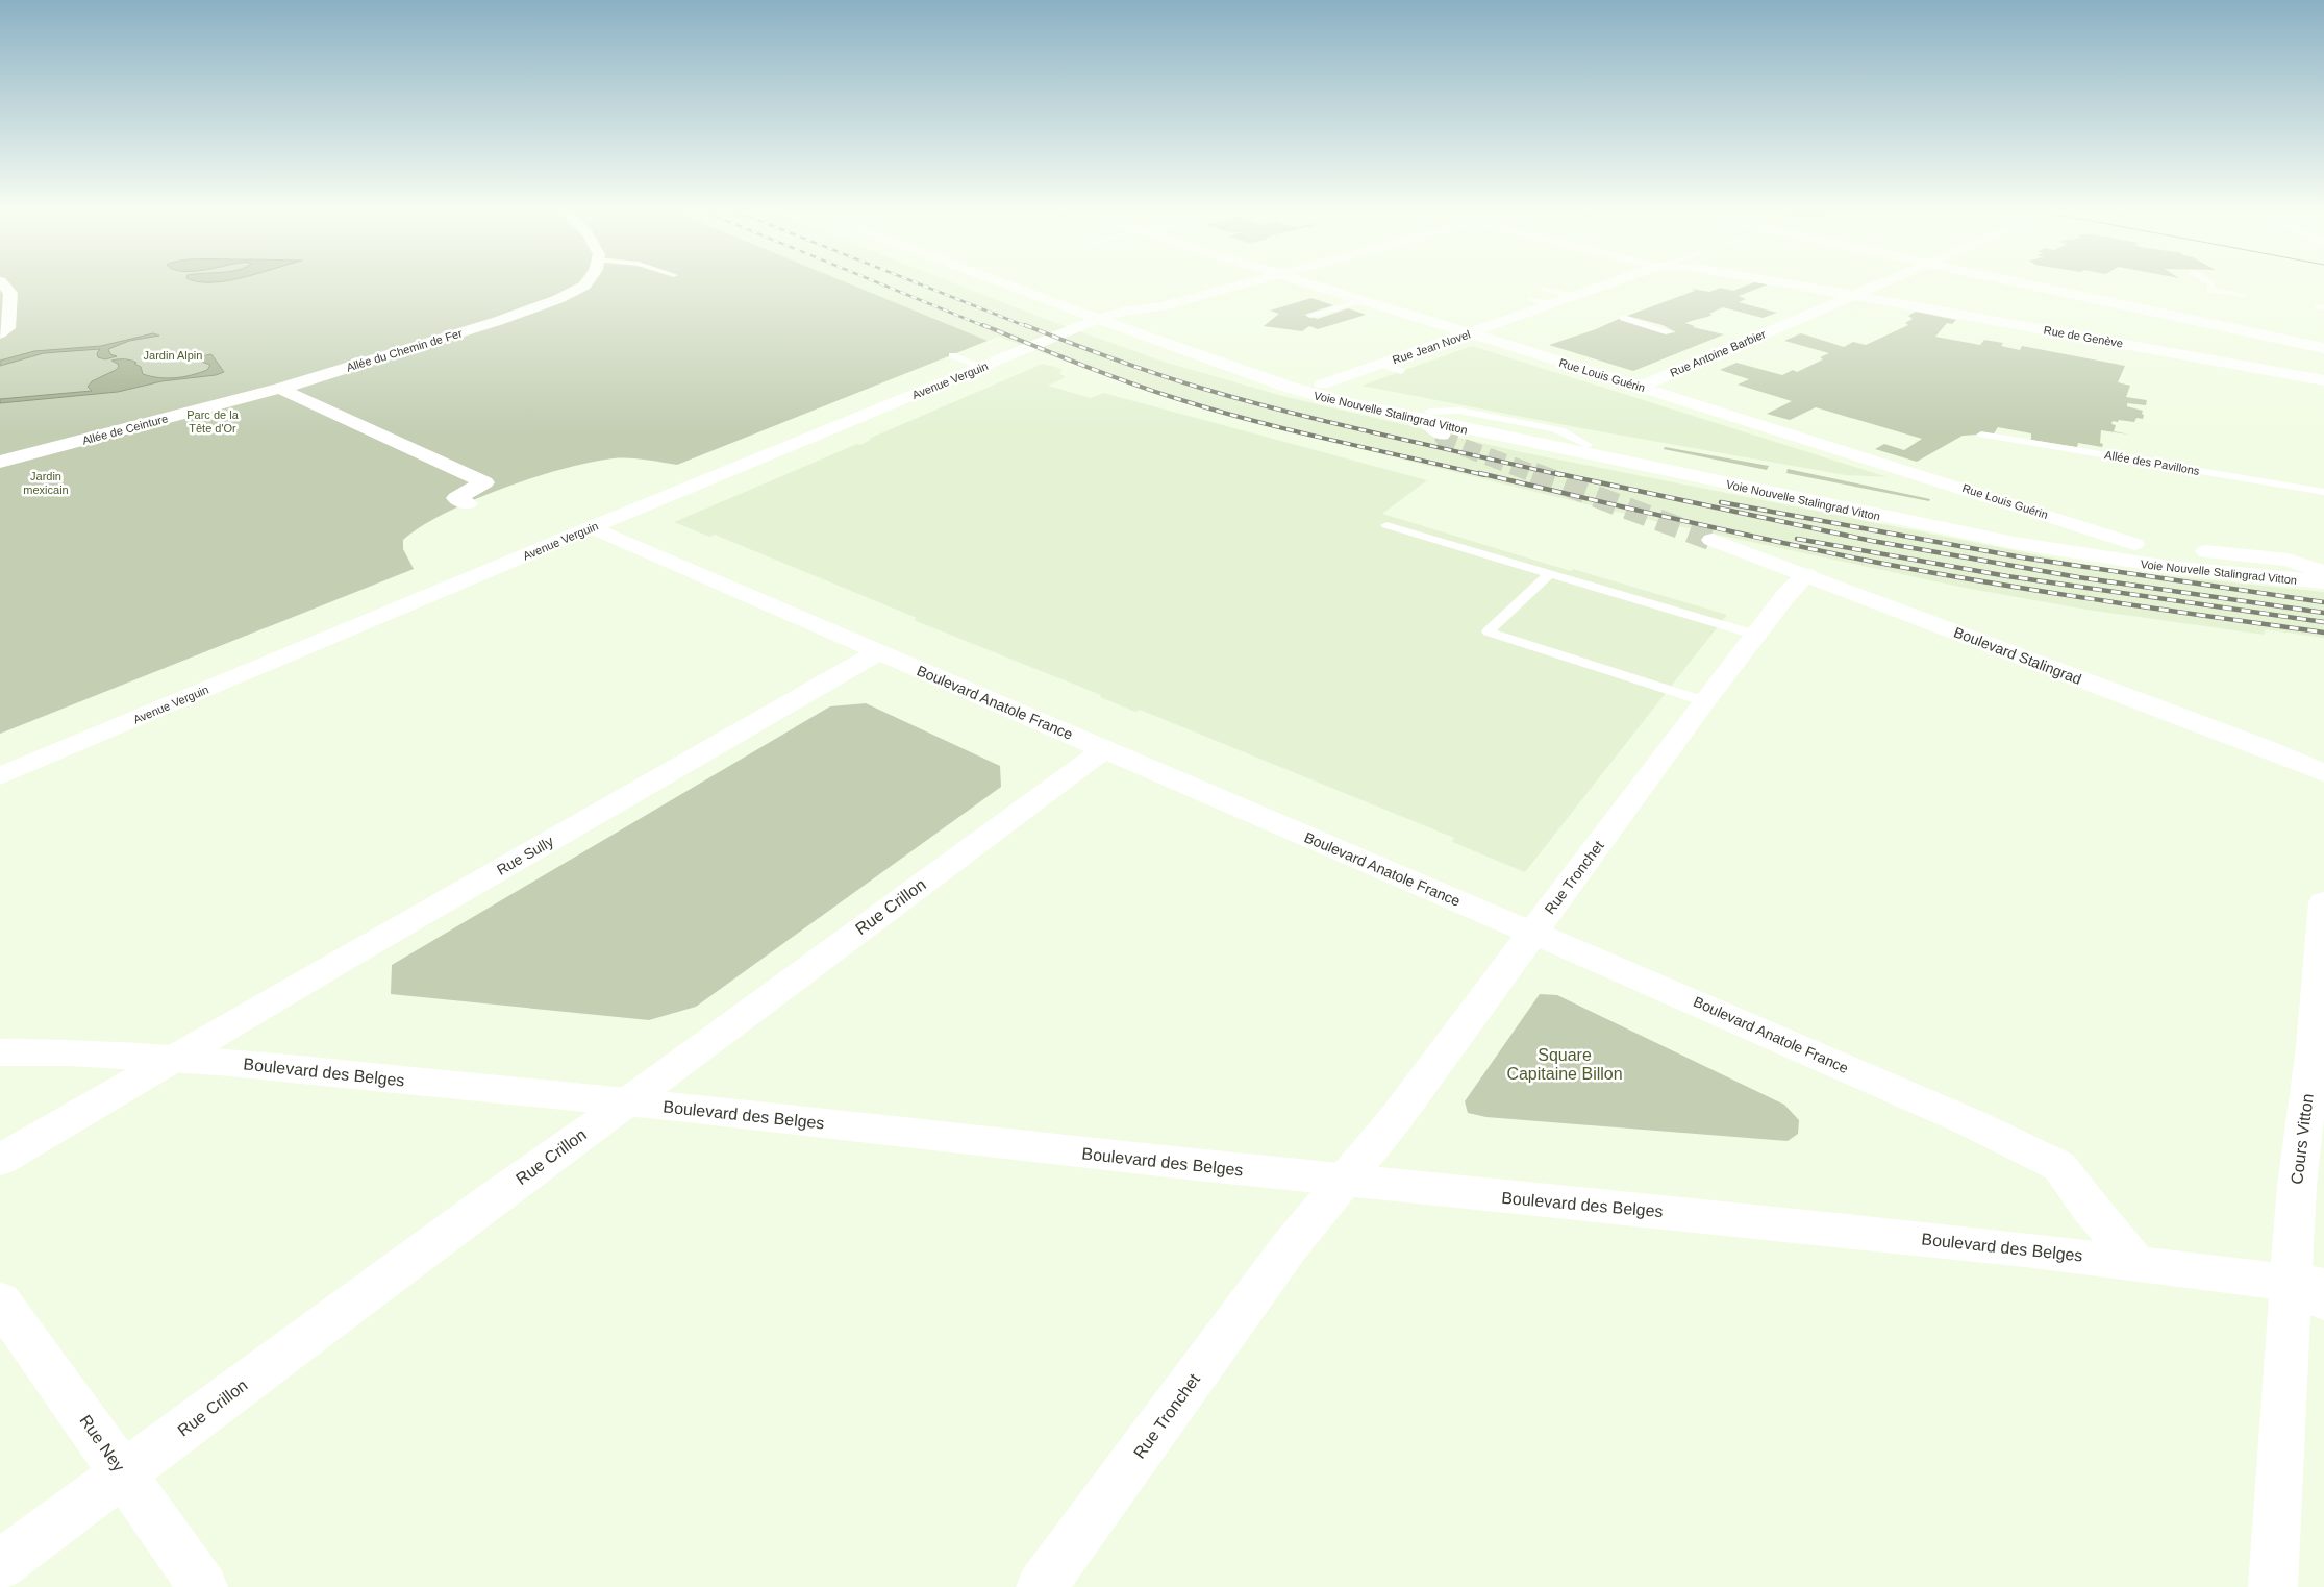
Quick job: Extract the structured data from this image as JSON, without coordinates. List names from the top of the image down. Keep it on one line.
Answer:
{"streets":{"street":["Rue de Genève","Rue Jean Novel","Allée du Chemin de Fer","Rue Antoine Barbier","Rue Louis Guérin","Avenue Verguin","Voie Nouvelle Stalingrad Vitton","Allée de Ceinture","Boulevard Stalingrad","Boulevard Anatole France","Rue Sully","Rue Tronchet","Rue Crillon","Boulevard des Belges","Cours Vitton","Rue Ney"],"lane":["Allée des Pavillons"]},"crossings":[["Rue de Genève","Rue Antoine Barbier"],["Rue Jean Novel","Rue Louis Guérin"],["Rue Jean Novel","Voie Nouvelle Stalingrad Vitton"],["Allée du Chemin de Fer","Allée de Ceinture"],["Rue Antoine Barbier","Rue Louis Guérin"],["Rue Louis Guérin","Voie Nouvelle Stalingrad Vitton"],["Avenue Verguin","Voie Nouvelle Stalingrad Vitton"],["Avenue Verguin","Boulevard Anatole France"],["Boulevard Stalingrad","Rue Tronchet"],["Boulevard Anatole France","Rue Sully"],["Boulevard Anatole France","Rue Tronchet"],["Boulevard Anatole France","Rue Crillon"],["Boulevard Anatole France","Boulevard des Belges"],["Rue Sully","Boulevard des Belges"],["Rue Tronchet","Boulevard des Belges"],["Rue Crillon","Boulevard des Belges"],["Rue Crillon","Rue Ney"],["Boulevard des Belges","Cours Vitton"]],"parks":["Jardin Alpin","Parc de la Tête d'Or","Jardin mexicain","Square Capitaine Billon"]}
